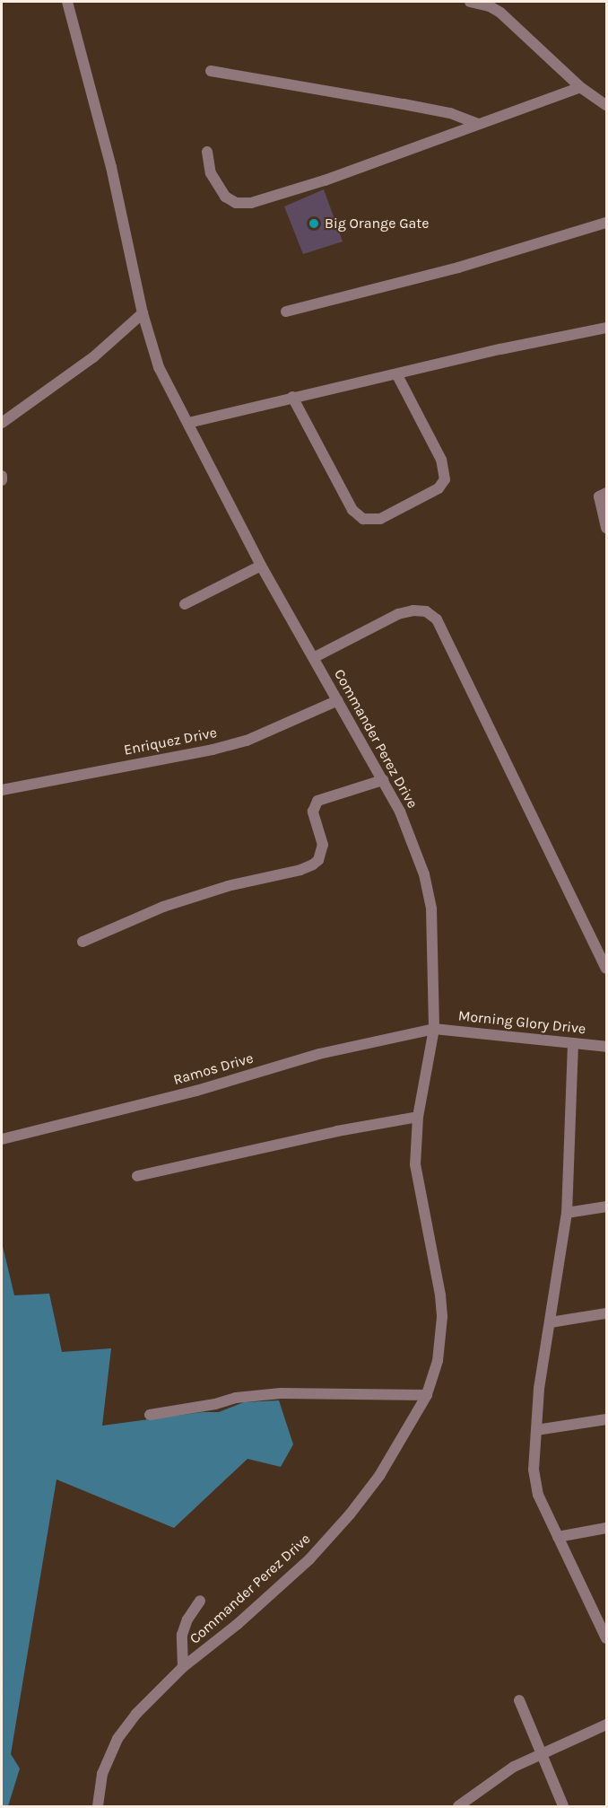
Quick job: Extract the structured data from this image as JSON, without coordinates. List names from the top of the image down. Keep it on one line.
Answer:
{"streets":{"street":["Commander Perez Drive","Enriquez Drive","Morning Glory Drive","Ramos Drive"]},"crossings":[["Commander Perez Drive","Enriquez Drive"],["Commander Perez Drive","Morning Glory Drive"],["Commander Perez Drive","Ramos Drive"],["Morning Glory Drive","Ramos Drive"]],"places":["Big Orange Gate"]}
